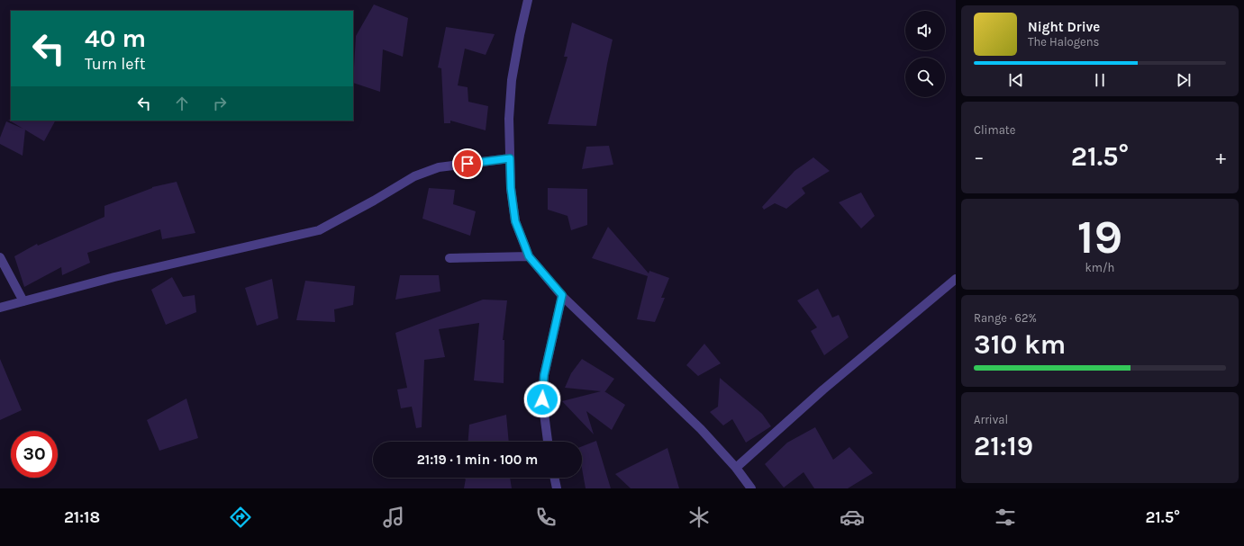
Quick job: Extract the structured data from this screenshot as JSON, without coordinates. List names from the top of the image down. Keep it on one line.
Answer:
{"page":{"turn":["40 m","Turn left"],"song":["Night Drive","The Halogens"],"tile":["Climate",["19","km/h"],["Range · 62%","310 km"],["Arrival","21:19"]],"heat":["−","21.5°","+"],"limit":"30","trip":"21:19 · 1 min · 100 m","tabs":["21:18","21.5°"]}}
